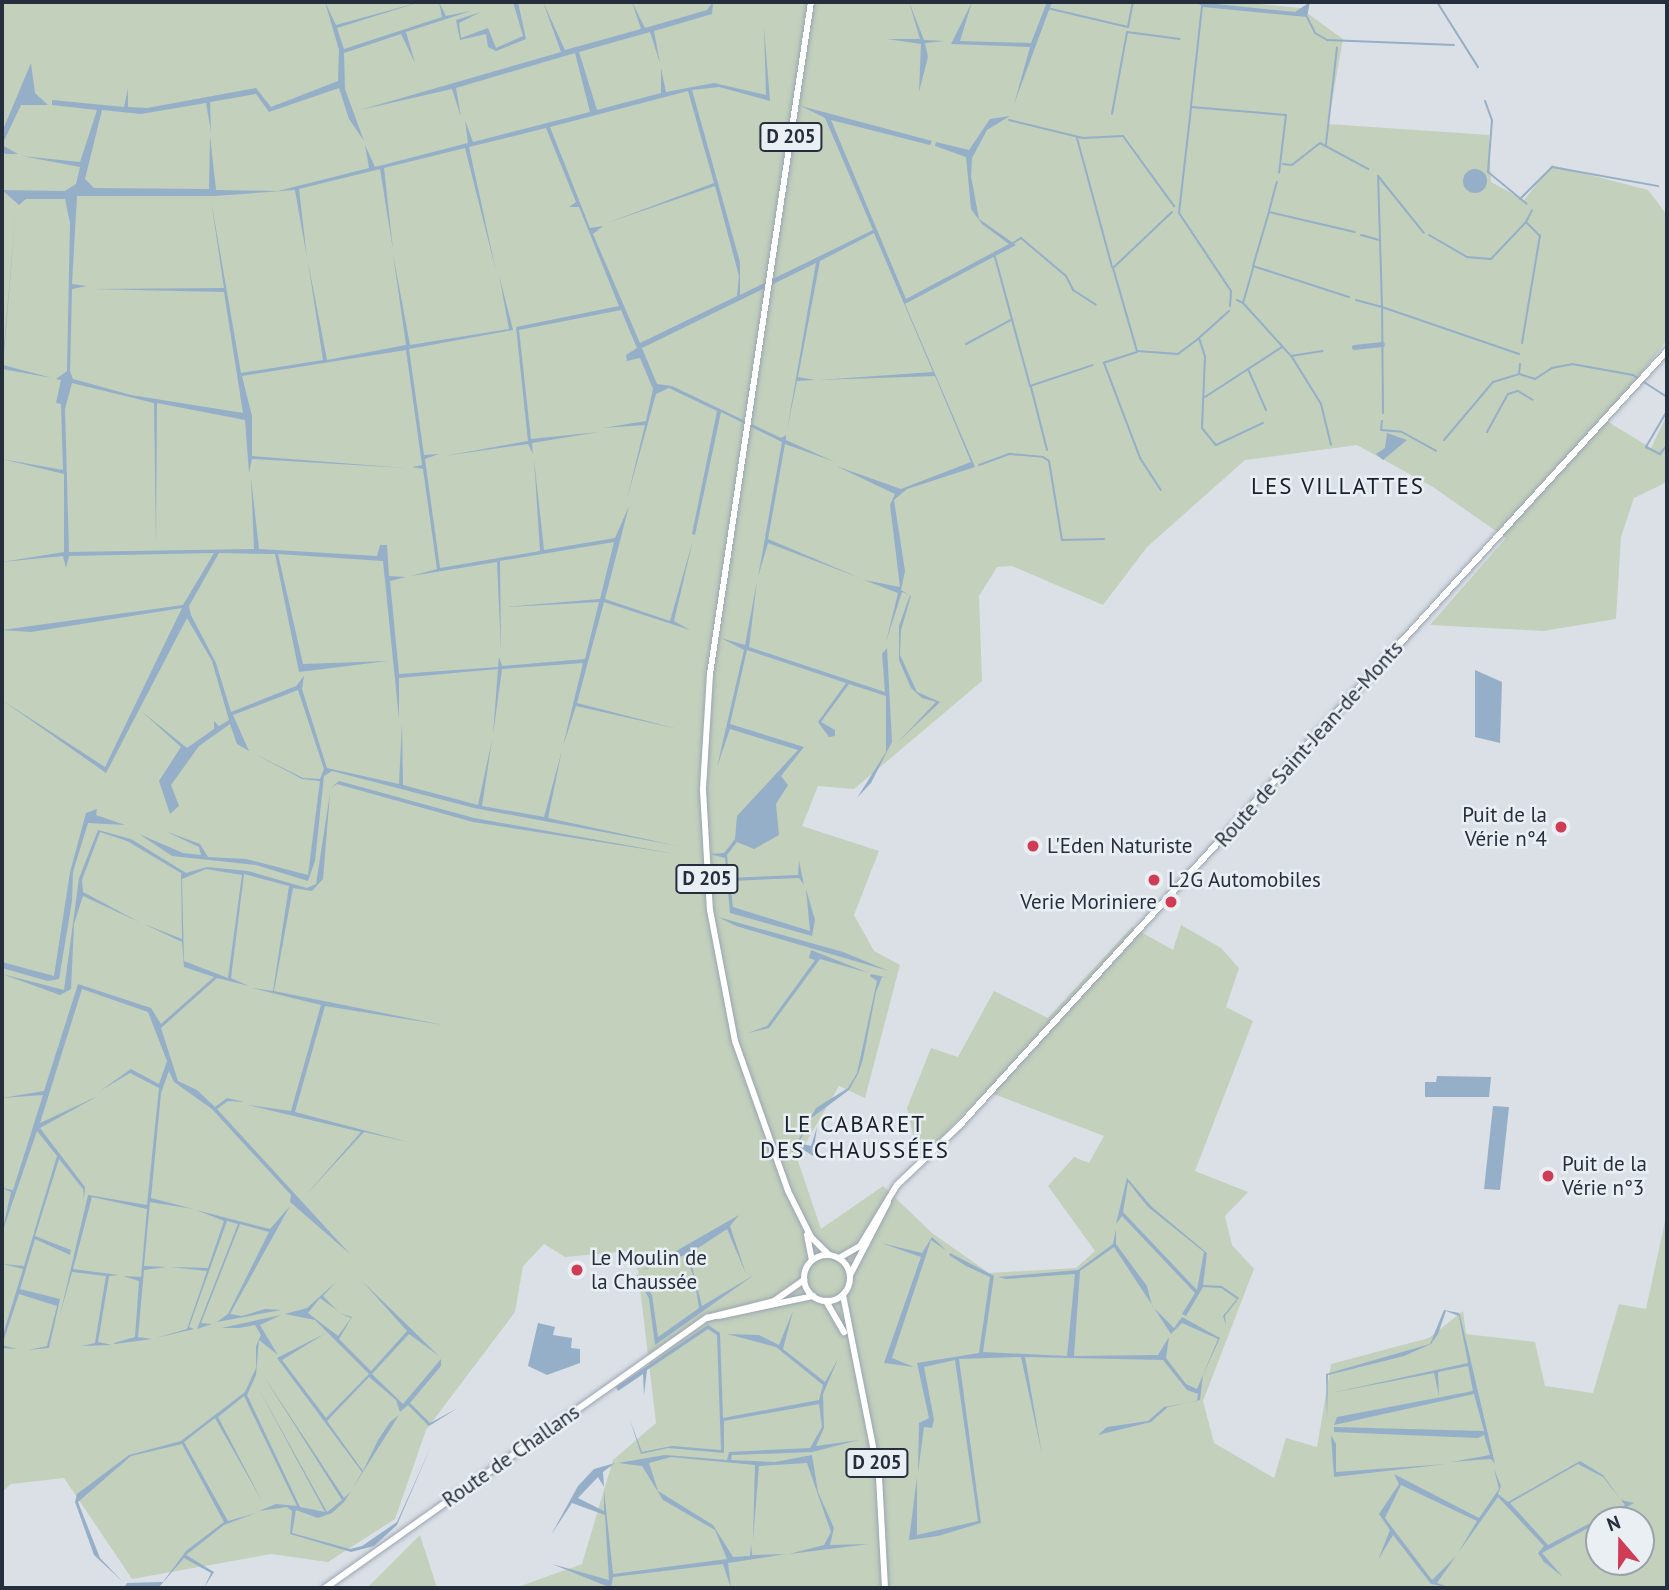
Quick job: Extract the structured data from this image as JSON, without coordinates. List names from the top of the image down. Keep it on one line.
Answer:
{"streets":{"main road":["D 205","Route de Saint-Jean-de-Monts","Route de Challans"]},"crossings":[["D 205","Route de Challans"]],"districts":["LES VILLATTES","LE CABARET DES CHAUSSÉES"],"places":["Puit de la Vérie n°4","L'Eden Naturiste","L2G Automobiles","Verie Moriniere","Puit de la Vérie n°3","Le Moulin de la Chaussée"],"north":"top"}
